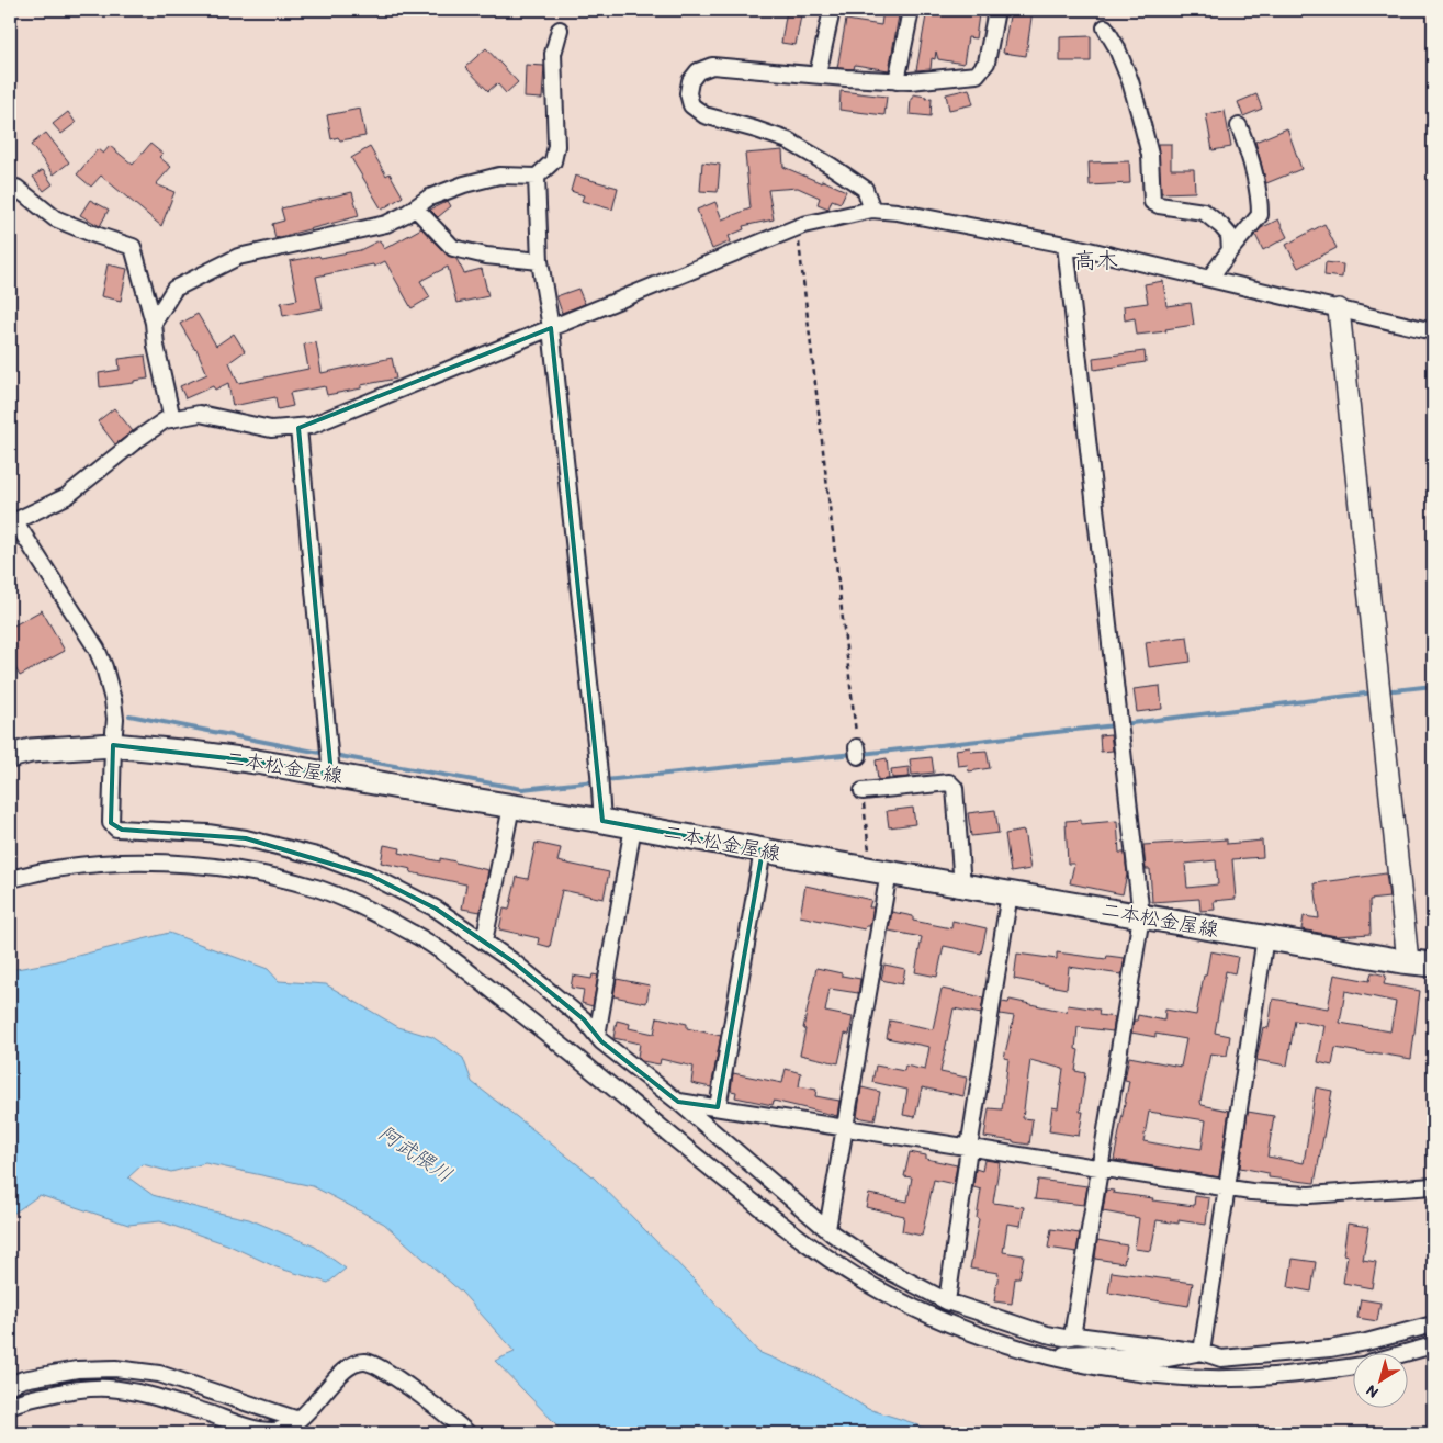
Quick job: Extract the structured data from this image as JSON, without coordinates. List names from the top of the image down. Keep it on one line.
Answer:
{"streets":{"main road":["二本松金屋線"]},"districts":["高木"],"water":["阿武隈川"],"north":"bottom left"}
